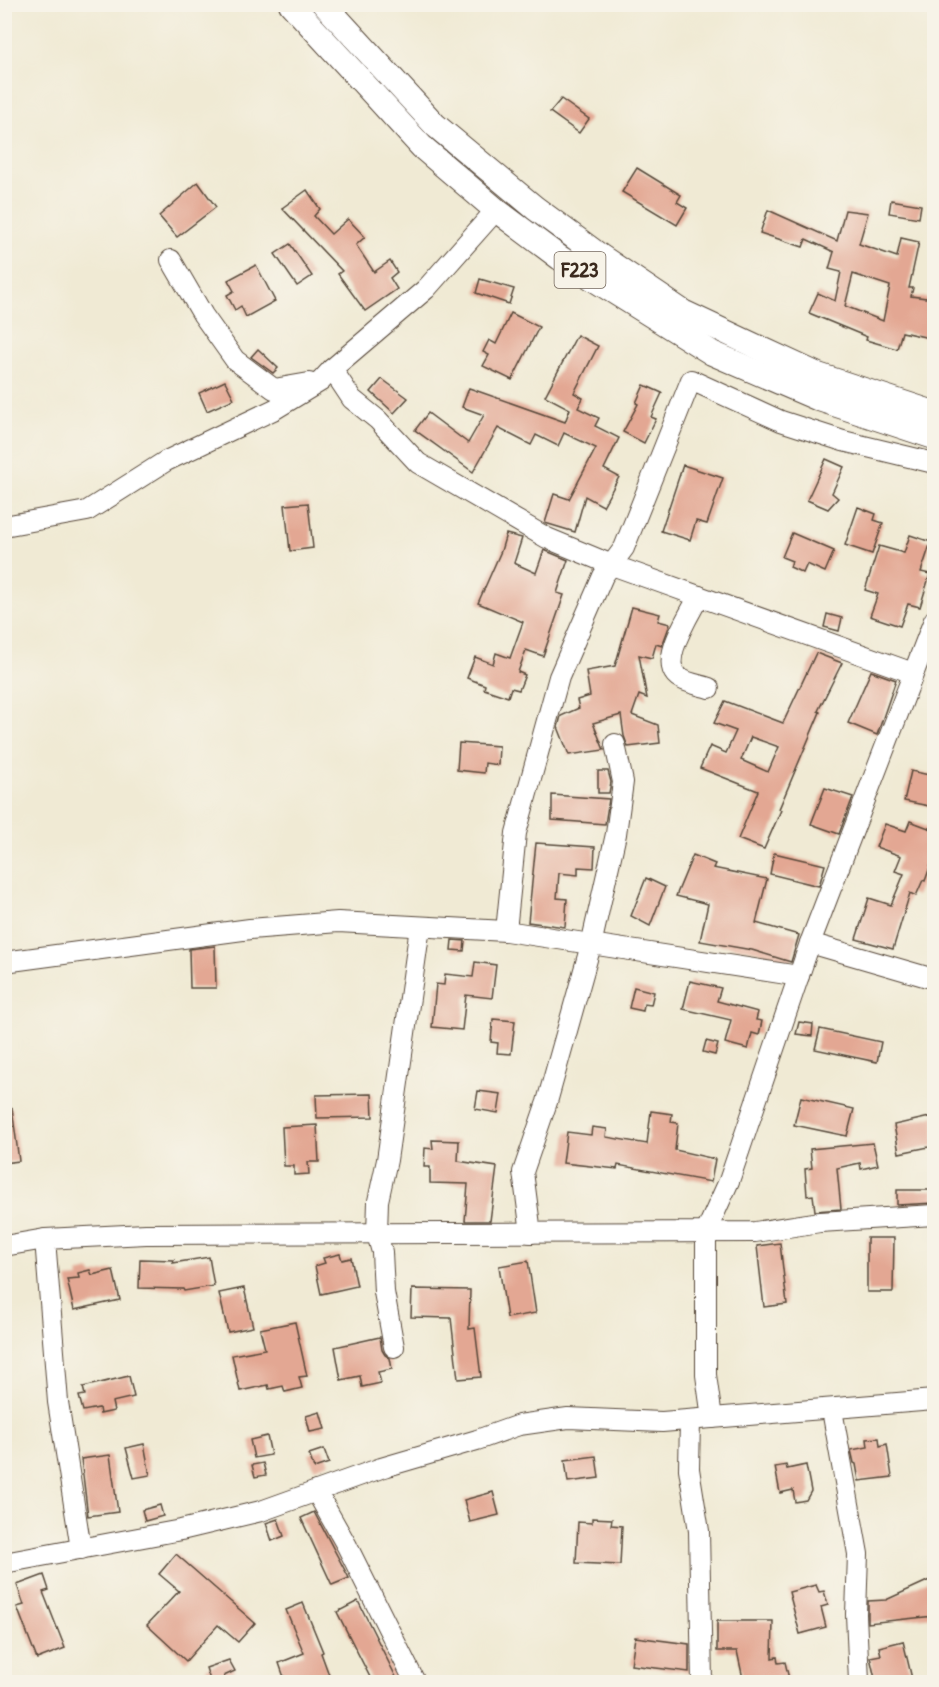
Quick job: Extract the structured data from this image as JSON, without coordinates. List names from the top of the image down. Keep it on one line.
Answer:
{"streets":{"main road":["F223"]}}
